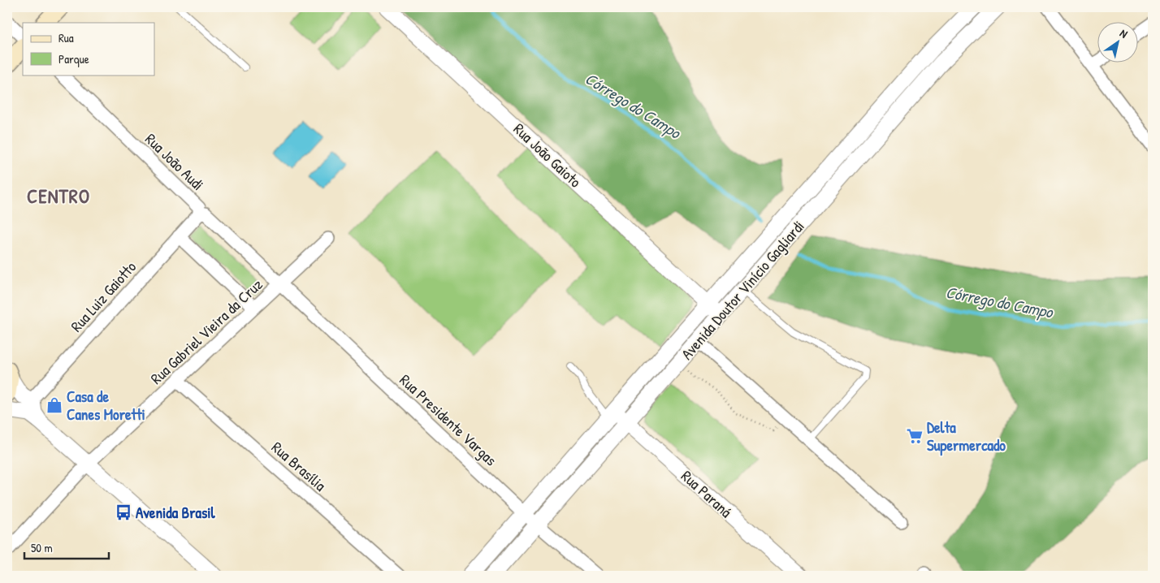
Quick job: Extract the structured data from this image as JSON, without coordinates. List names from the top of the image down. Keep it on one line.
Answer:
{"streets":{"street":["Rua João Gaioto","Rua João Audi","Avenida Doutor Vinício Gagliardi","Rua Luiz Gaiotto","Rua Gabriel Vieira da Cruz","Rua Presidente Vargas","Rua Brasília","Rua Paraná"]},"crossings":[["Rua João Gaioto","Avenida Doutor Vinício Gagliardi"],["Rua João Audi","Rua Luiz Gaiotto"],["Rua João Audi","Rua Gabriel Vieira da Cruz"],["Rua João Audi","Rua Presidente Vargas"],["Avenida Doutor Vinício Gagliardi","Rua Presidente Vargas"],["Avenida Doutor Vinício Gagliardi","Rua Paraná"],["Rua Gabriel Vieira da Cruz","Rua Presidente Vargas"],["Rua Gabriel Vieira da Cruz","Rua Brasília"]],"districts":["CENTRO"],"water":["Córrego do Campo"],"places":{"shop":["Casa de Canes Moretti"],"supermarket":["Delta Supermercado"],"bus stop":["Avenida Brasil"]},"legend":["Rua","Parque"],"scale_bar":"50 m","north":"top right"}
